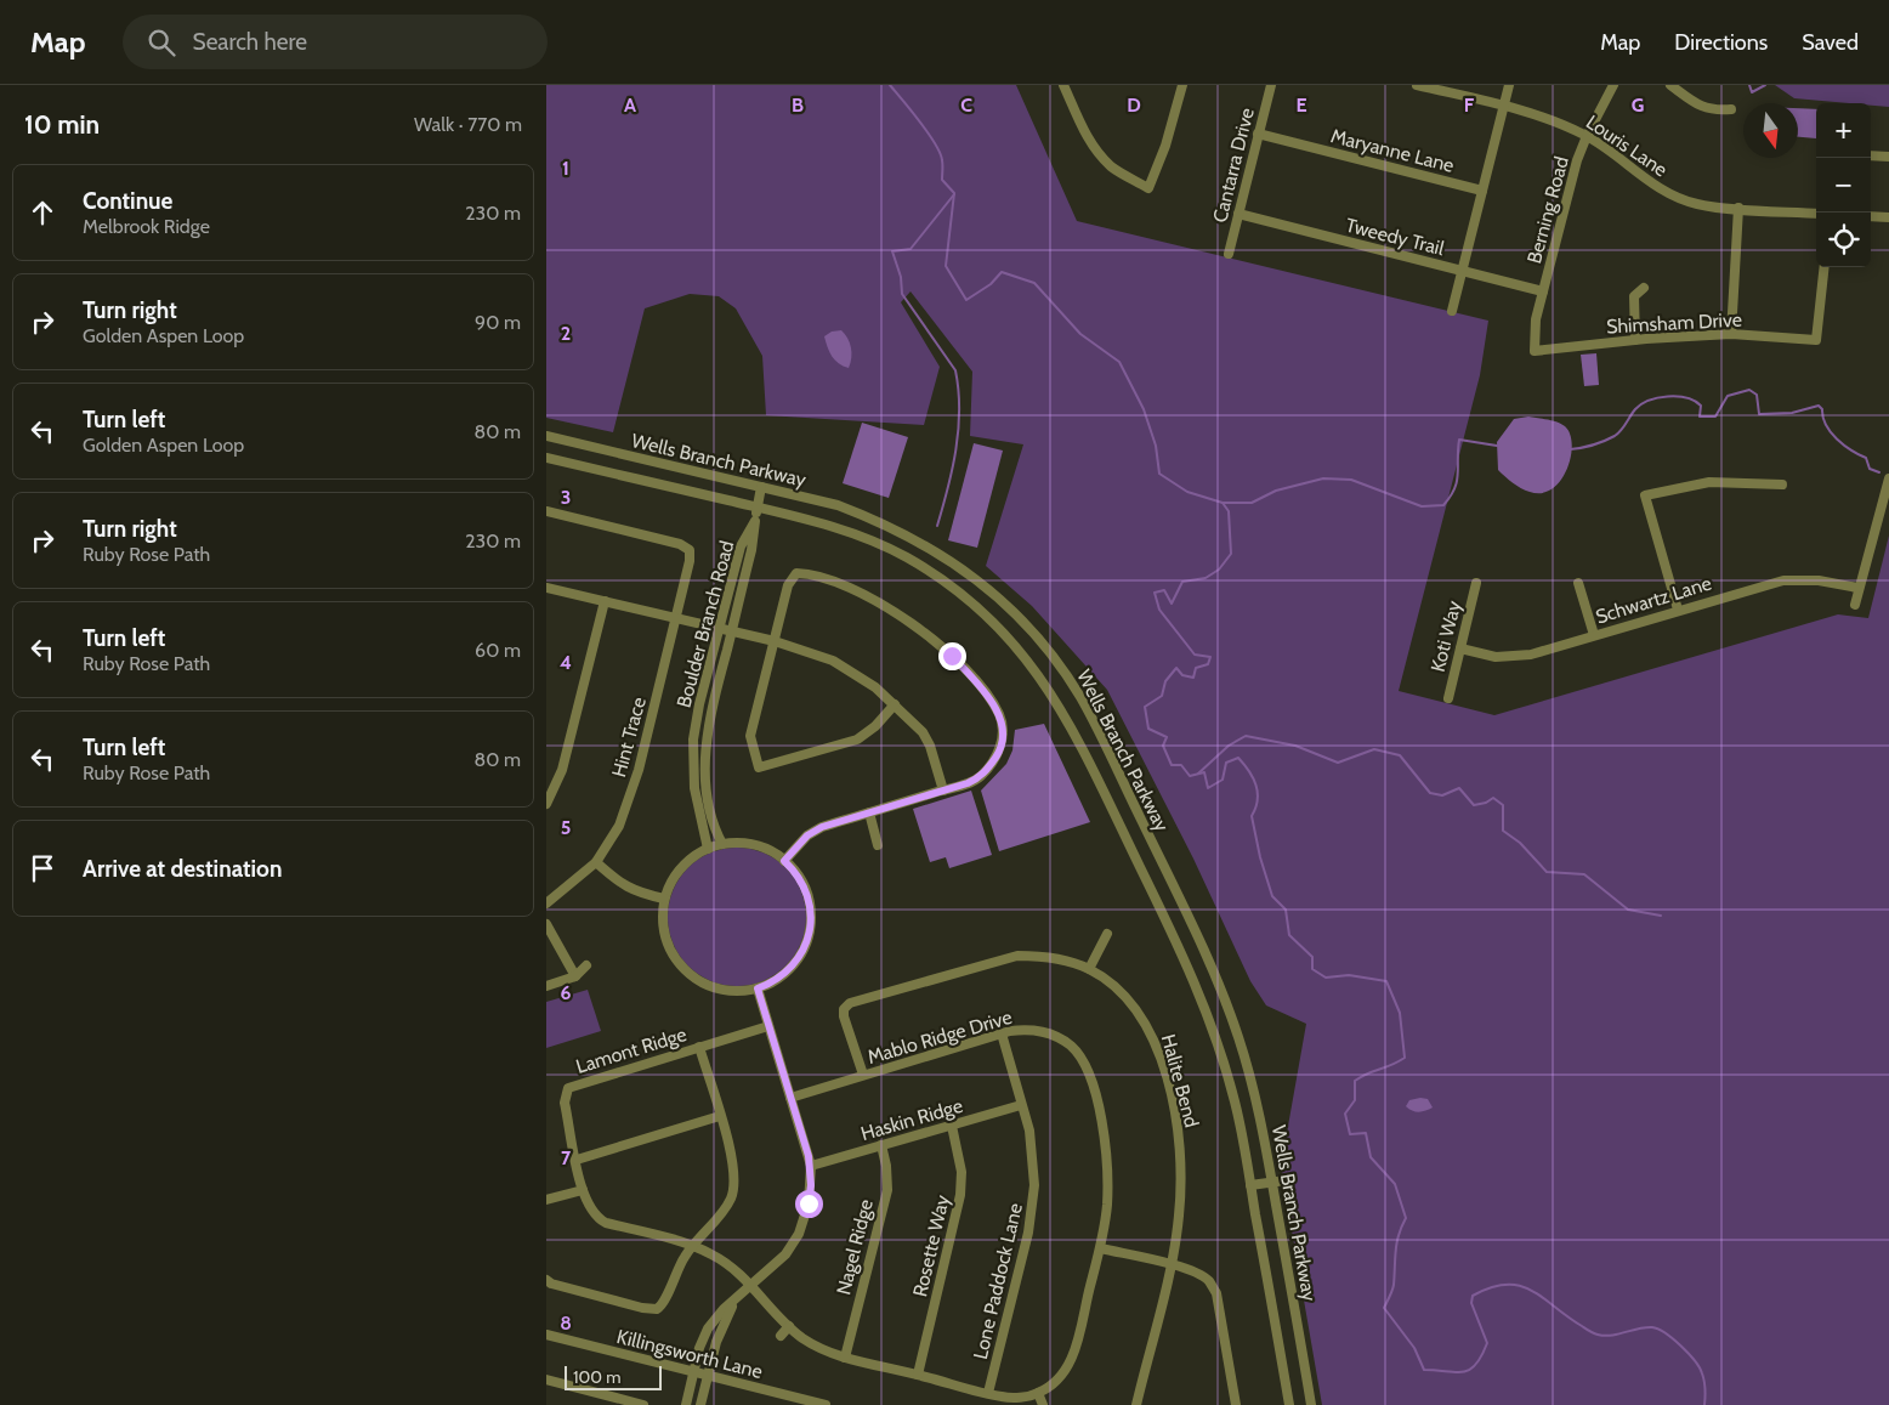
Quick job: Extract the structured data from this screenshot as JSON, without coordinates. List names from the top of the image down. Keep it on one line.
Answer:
{"streets":{"street":["Louris Lane","Maryanne Lane","Cantarra Drive","Berning Road","Tweedy Trail","Shimsham Drive","Wells Branch Parkway","Schwartz Lane","Boulder Branch Road","Koti Way","Hint Trace","Mablo Ridge Drive","Lamont Ridge","Halite Bend","Haskin Ridge","Rosette Way","Nagel Ridge","Lone Paddock Lane","Killingsworth Lane"]},"crossings":[["Louris Lane","Berning Road"],["Maryanne Lane","Cantarra Drive"],["Cantarra Drive","Tweedy Trail"],["Berning Road","Tweedy Trail"],["Berning Road","Shimsham Drive"],["Schwartz Lane","Koti Way"],["Mablo Ridge Drive","Lamont Ridge"],["Mablo Ridge Drive","Halite Bend"],["Mablo Ridge Drive","Lone Paddock Lane"],["Lamont Ridge","Rosette Way"],["Lamont Ridge","Nagel Ridge"],["Lamont Ridge","Lone Paddock Lane"],["Haskin Ridge","Rosette Way"],["Haskin Ridge","Nagel Ridge"],["Haskin Ridge","Lone Paddock Lane"]],"scale_bar":"100 m","north":"bottom","page":{"header":"Map","search":"Search here","nav":["Map","Directions","Saved"],"heading":["10 min","Walk · 770 m"],"map_buttons":["+","−"],"list":[["Continue","Melbrook Ridge","230 m"],["Turn right","Golden Aspen Loop","90 m"],["Turn left","Golden Aspen Loop","80 m"],["Turn right","Ruby Rose Path","230 m"],["Turn left","Ruby Rose Path","60 m"],["Turn left","Ruby Rose Path","80 m"],"Arrive at destination"],"scale":"100 m"},"grid":{"columns":["A","B","C","D","E","F","G"],"rows":["1","2","3","4","5","6","7","8"]}}
